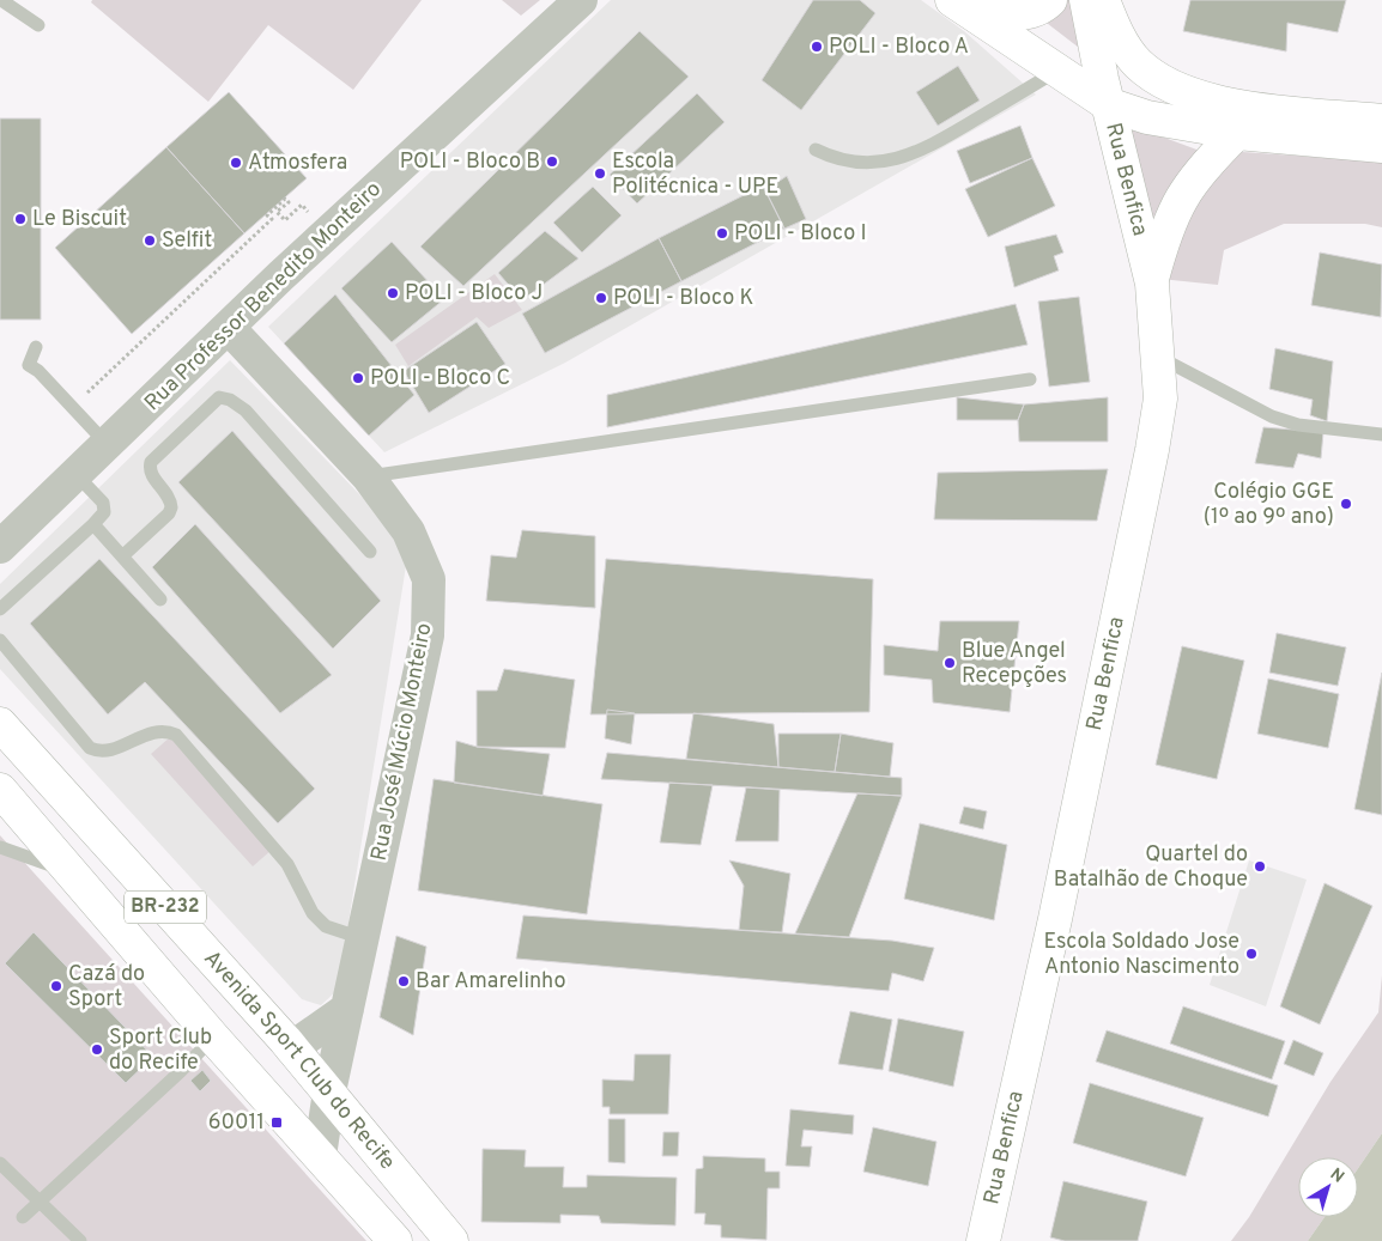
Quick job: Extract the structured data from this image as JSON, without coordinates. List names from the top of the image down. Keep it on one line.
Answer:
{"streets":{"main road":["Rua Benfica","BR-232","Avenida Sport Club do Recife"],"street":["Rua Professor Benedito Monteiro","Rua José Múcio Monteiro"]},"crossings":[["Rua Professor Benedito Monteiro","Rua José Múcio Monteiro"],["Rua José Múcio Monteiro","BR-232"],["Rua José Múcio Monteiro","Avenida Sport Club do Recife"]],"places":{"other":["POLI - Bloco A","POLI - Bloco B","Atmosfera","Escola Politécnica - UPE","Le Biscuit","POLI - Bloco I","Selfit","POLI - Bloco J","POLI - Bloco K","POLI - Bloco C","Colégio GGE (1º ao 9º ano)","Blue Angel Recepções","Quartel do Batalhão de Choque","Escola Soldado Jose Antonio Nascimento","Bar Amarelinho","Cazá do Sport","Sport Club do Recife"],"transit":["60011"]},"north":"top right"}
